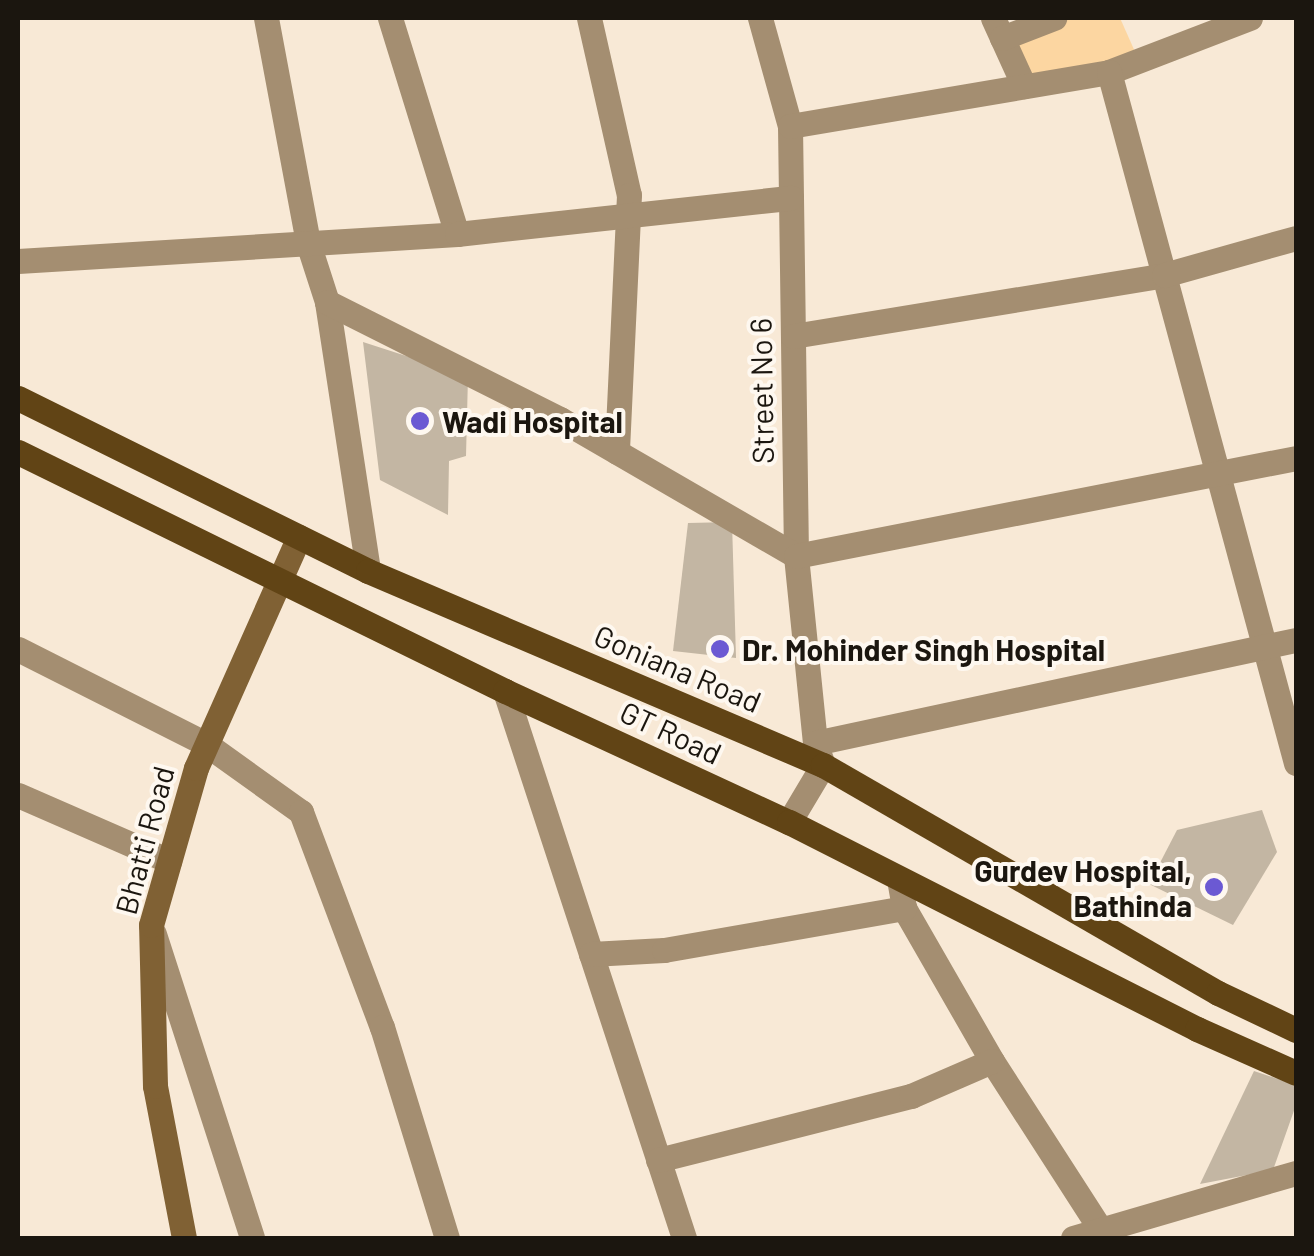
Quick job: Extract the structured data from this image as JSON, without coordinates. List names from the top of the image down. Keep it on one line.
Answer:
{"streets":{"main road":["Goniana Road","GT Road","Bhatti Road"],"street":["Street No 6"]},"crossings":[["Street No 6","Goniana Road"],["Goniana Road","Bhatti Road"],["GT Road","Bhatti Road"]],"places":["Wadi Hospital","Dr. Mohinder Singh Hospital","Gurdev Hospital, Bathinda"]}
